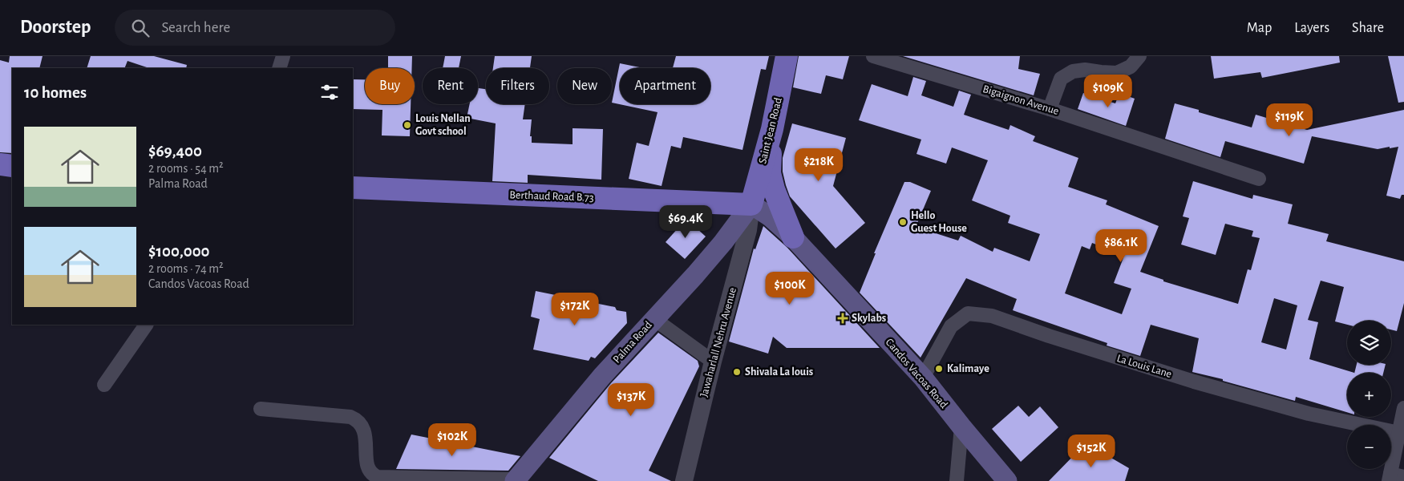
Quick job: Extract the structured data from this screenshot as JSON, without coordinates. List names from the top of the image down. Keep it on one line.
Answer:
{"streets":{"main road":["Saint Jean Road","Berthaud Road B.73","Palma Road","Candos Vacoas Road"],"street":["Bigaignon Avenue","Jawaharlall Nehru Avenue","La Louis Lane"]},"crossings":[["Saint Jean Road","Berthaud Road B.73"],["Saint Jean Road","Palma Road"],["Saint Jean Road","Jawaharlall Nehru Avenue"],["Saint Jean Road","Candos Vacoas Road"],["Berthaud Road B.73","Palma Road"],["Berthaud Road B.73","Jawaharlall Nehru Avenue"],["Berthaud Road B.73","Candos Vacoas Road"],["Palma Road","Jawaharlall Nehru Avenue"],["Palma Road","Candos Vacoas Road"],["Jawaharlall Nehru Avenue","Candos Vacoas Road"],["La Louis Lane","Candos Vacoas Road"]],"places":{"other":["Louis Nellan Govt school","Hello Guest House","Kalimaye","Shivala La louis"],"health":["Skylabs"]},"page":{"header":"Doorstep","search":"Search here","nav":["Map","Layers","Share"],"chip":["Buy","Rent","Filters","New","Apartment"],"heading":"10 homes","price":["$109K","$119K","$218K","$69.4K","$86.1K","$100K","$172K","$137K","$102K","$152K"],"list":[{"name":"$69,400","note":"2 rooms · 54 m² · Palma Road"},{"name":"$100,000","note":"2 rooms · 74 m² · Candos Vacoas Road"}],"map_buttons":["+","−"]}}
